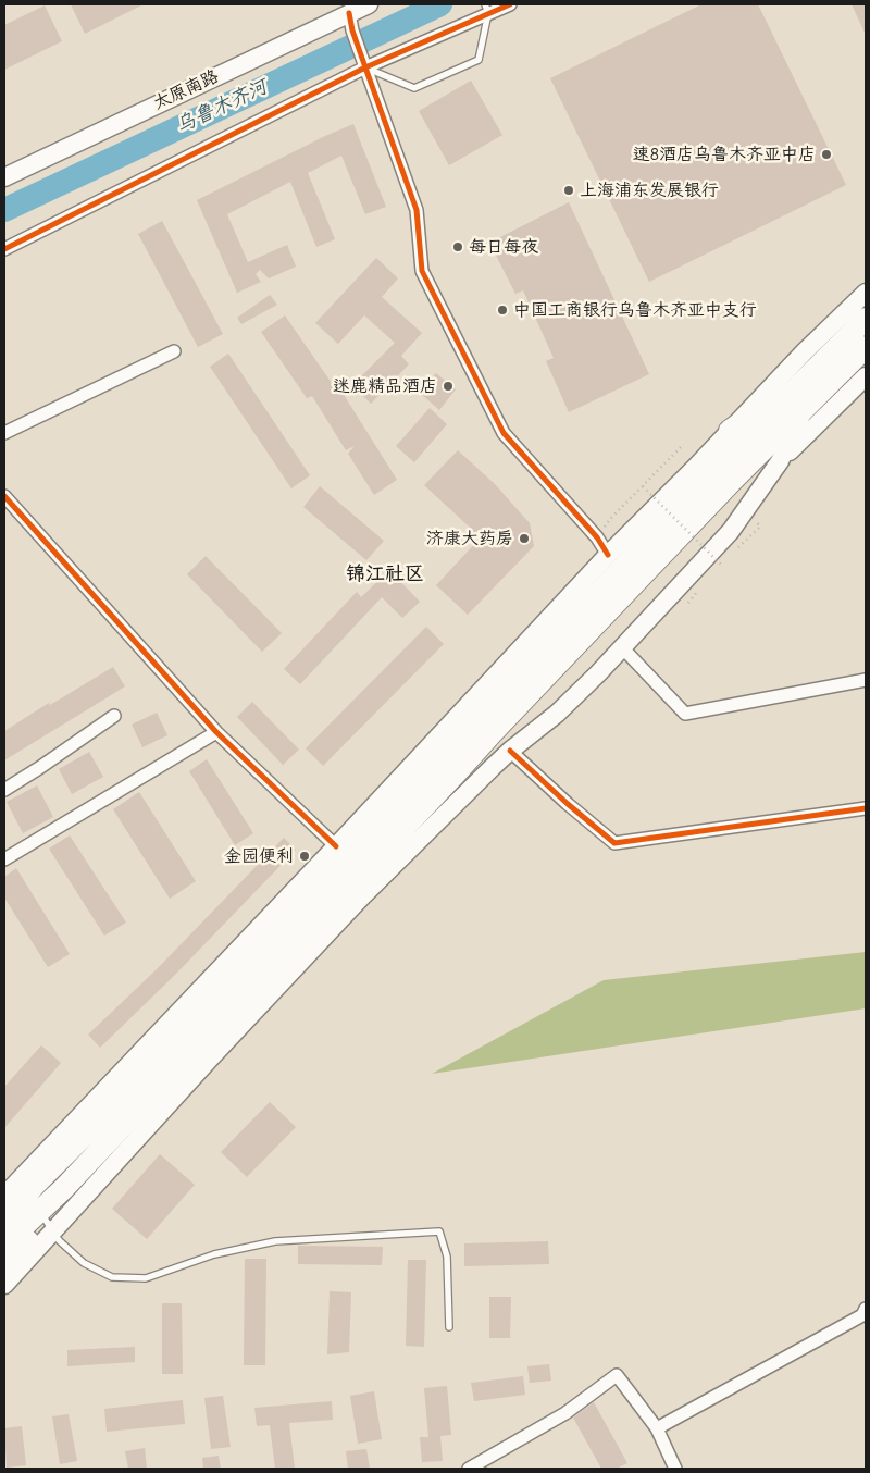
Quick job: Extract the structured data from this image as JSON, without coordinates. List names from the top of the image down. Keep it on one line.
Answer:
{"streets":{"main road":["太原南路"]},"districts":["锦江社区"],"water":["乌鲁木齐河"],"places":["速8酒店乌鲁木齐亚中店","上海浦东发展银行","每日每夜","中国工商银行乌鲁木齐亚中支行","迷鹿精品酒店","济康大药房","金园便利"]}
